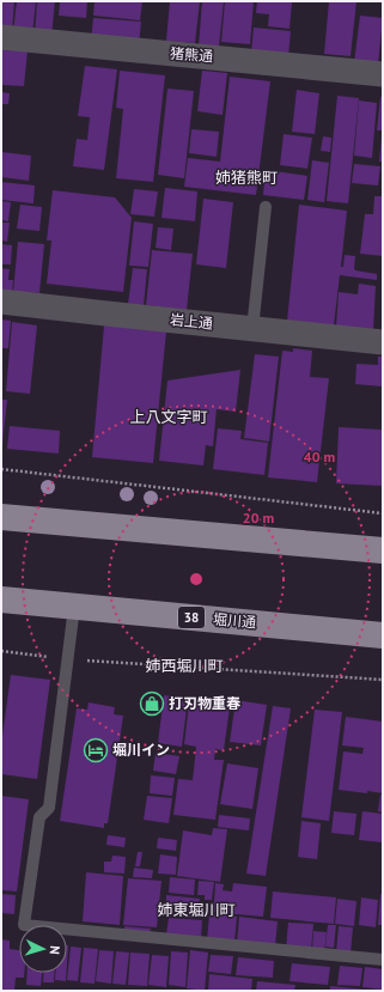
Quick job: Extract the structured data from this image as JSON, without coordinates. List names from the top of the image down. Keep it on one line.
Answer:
{"streets":{"main road":["38","堀川通"],"street":["猪熊通","岩上通"]},"districts":["姉猪熊町","上八文字町","姉西堀川町","姉東堀川町"],"places":{"shop":["打刃物重春"],"hotel":["堀川イン"]},"north":"right","rings":["40 m","20 m"]}
